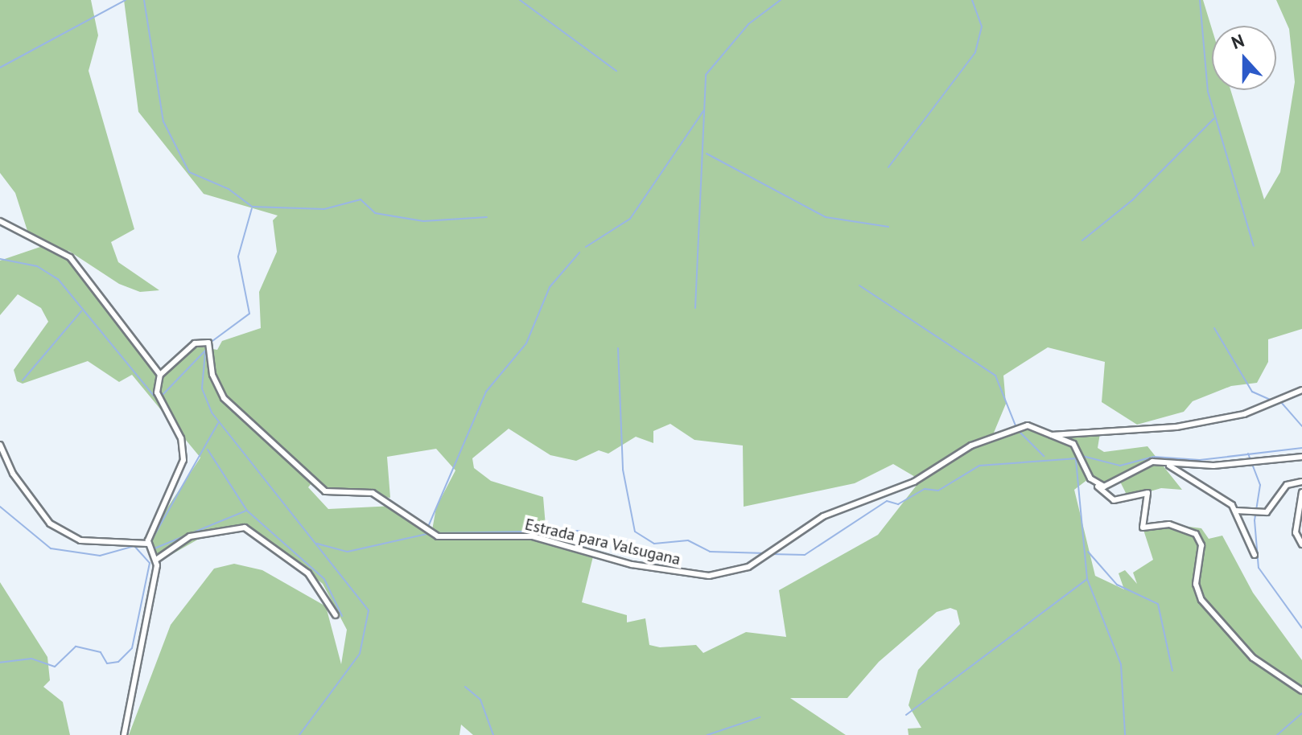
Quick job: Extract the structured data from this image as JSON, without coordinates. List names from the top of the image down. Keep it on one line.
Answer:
{"streets":{"street":["Estrada para Valsugana"]},"north":"top"}
